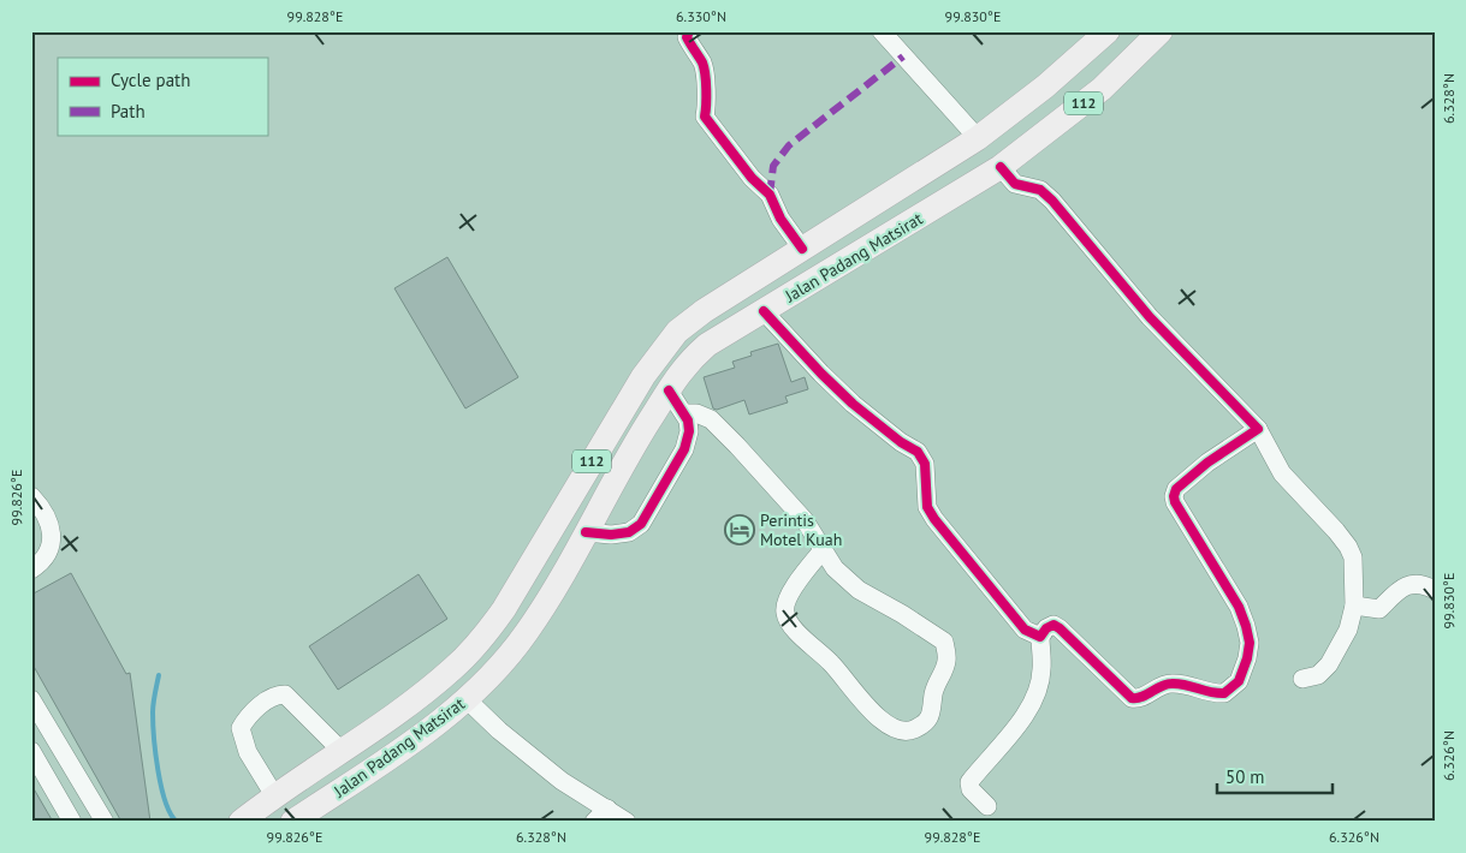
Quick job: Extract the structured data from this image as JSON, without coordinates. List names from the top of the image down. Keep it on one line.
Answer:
{"streets":{"main road":["112","Jalan Padang Matsirat"]},"places":{"hotel":["Perintis Motel Kuah"]},"legend":["Cycle path","Path"],"scale_bar":"50 m","coordinates":["99.828°E","6.330°N","99.830°E","6.328°N","99.826°E","6.326°N"]}
